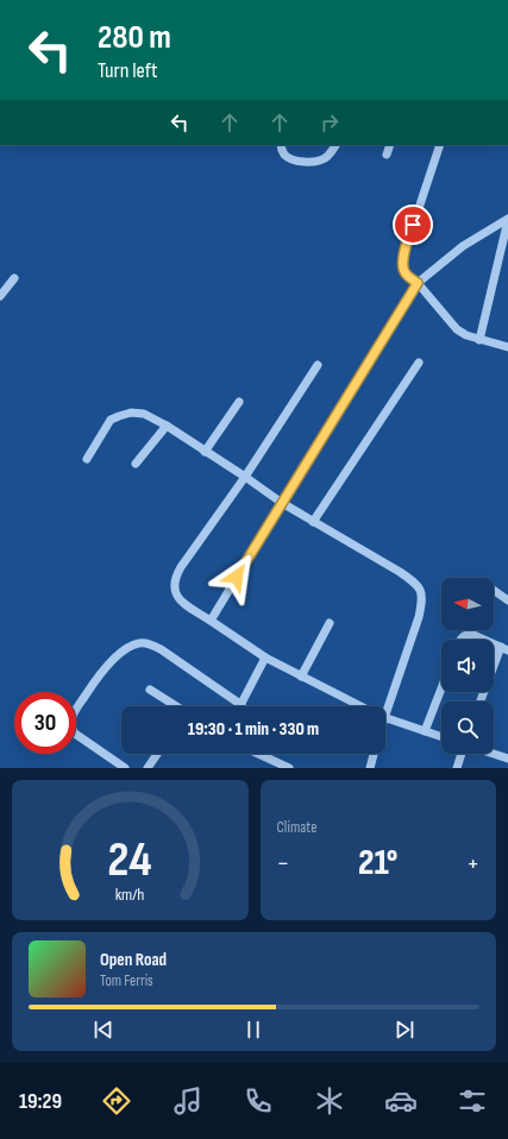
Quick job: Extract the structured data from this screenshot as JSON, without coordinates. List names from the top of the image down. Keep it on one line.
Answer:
{"north":"left","page":{"turn":["280 m","Turn left"],"limit":"30","trip":"19:30 · 1 min · 330 m","tile":"Climate","heat":["−","21°","+"],"song":["Open Road","Tom Ferris"],"tabs":"19:29","gauge":["24","km/h"]}}
